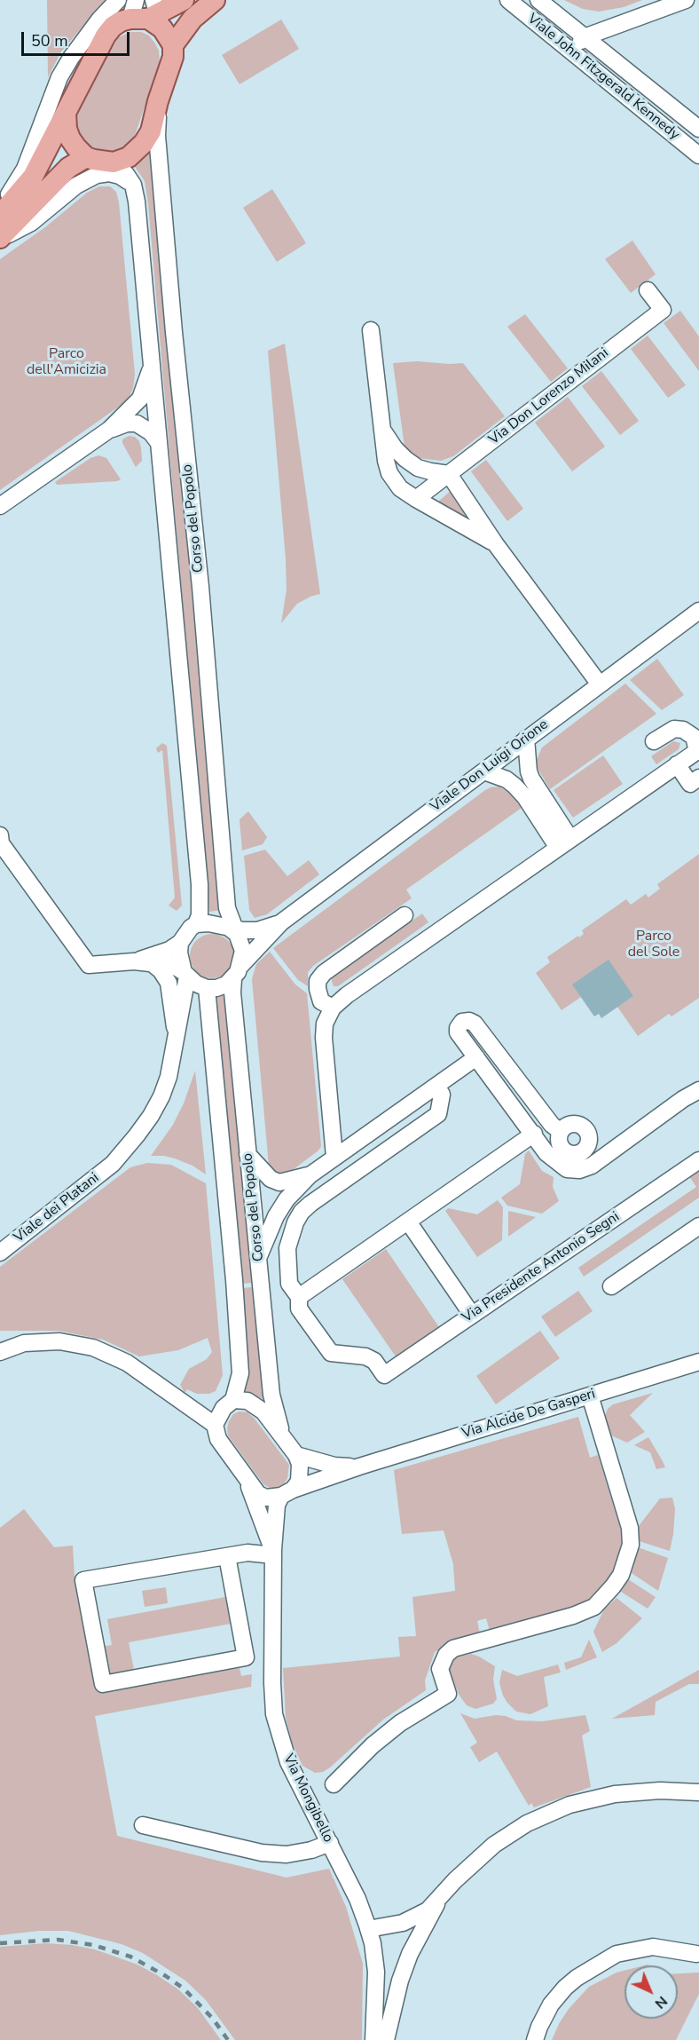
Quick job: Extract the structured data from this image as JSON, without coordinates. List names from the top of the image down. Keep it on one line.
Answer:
{"streets":{"street":["Viale John Fitzgerald Kennedy","Via Don Lorenzo Milani","Corso del Popolo","Viale Don Luigi Orione","Viale dei Platani","Via Presidente Antonio Segni","Via Alcide De Gasperi","Via Mongibello"]},"crossings":[["Corso del Popolo","Viale dei Platani"],["Via Alcide De Gasperi","Via Mongibello"]],"parks":["Parco dell'Amicizia","Parco del Sole"],"scale_bar":"50 m","north":"bottom right"}
